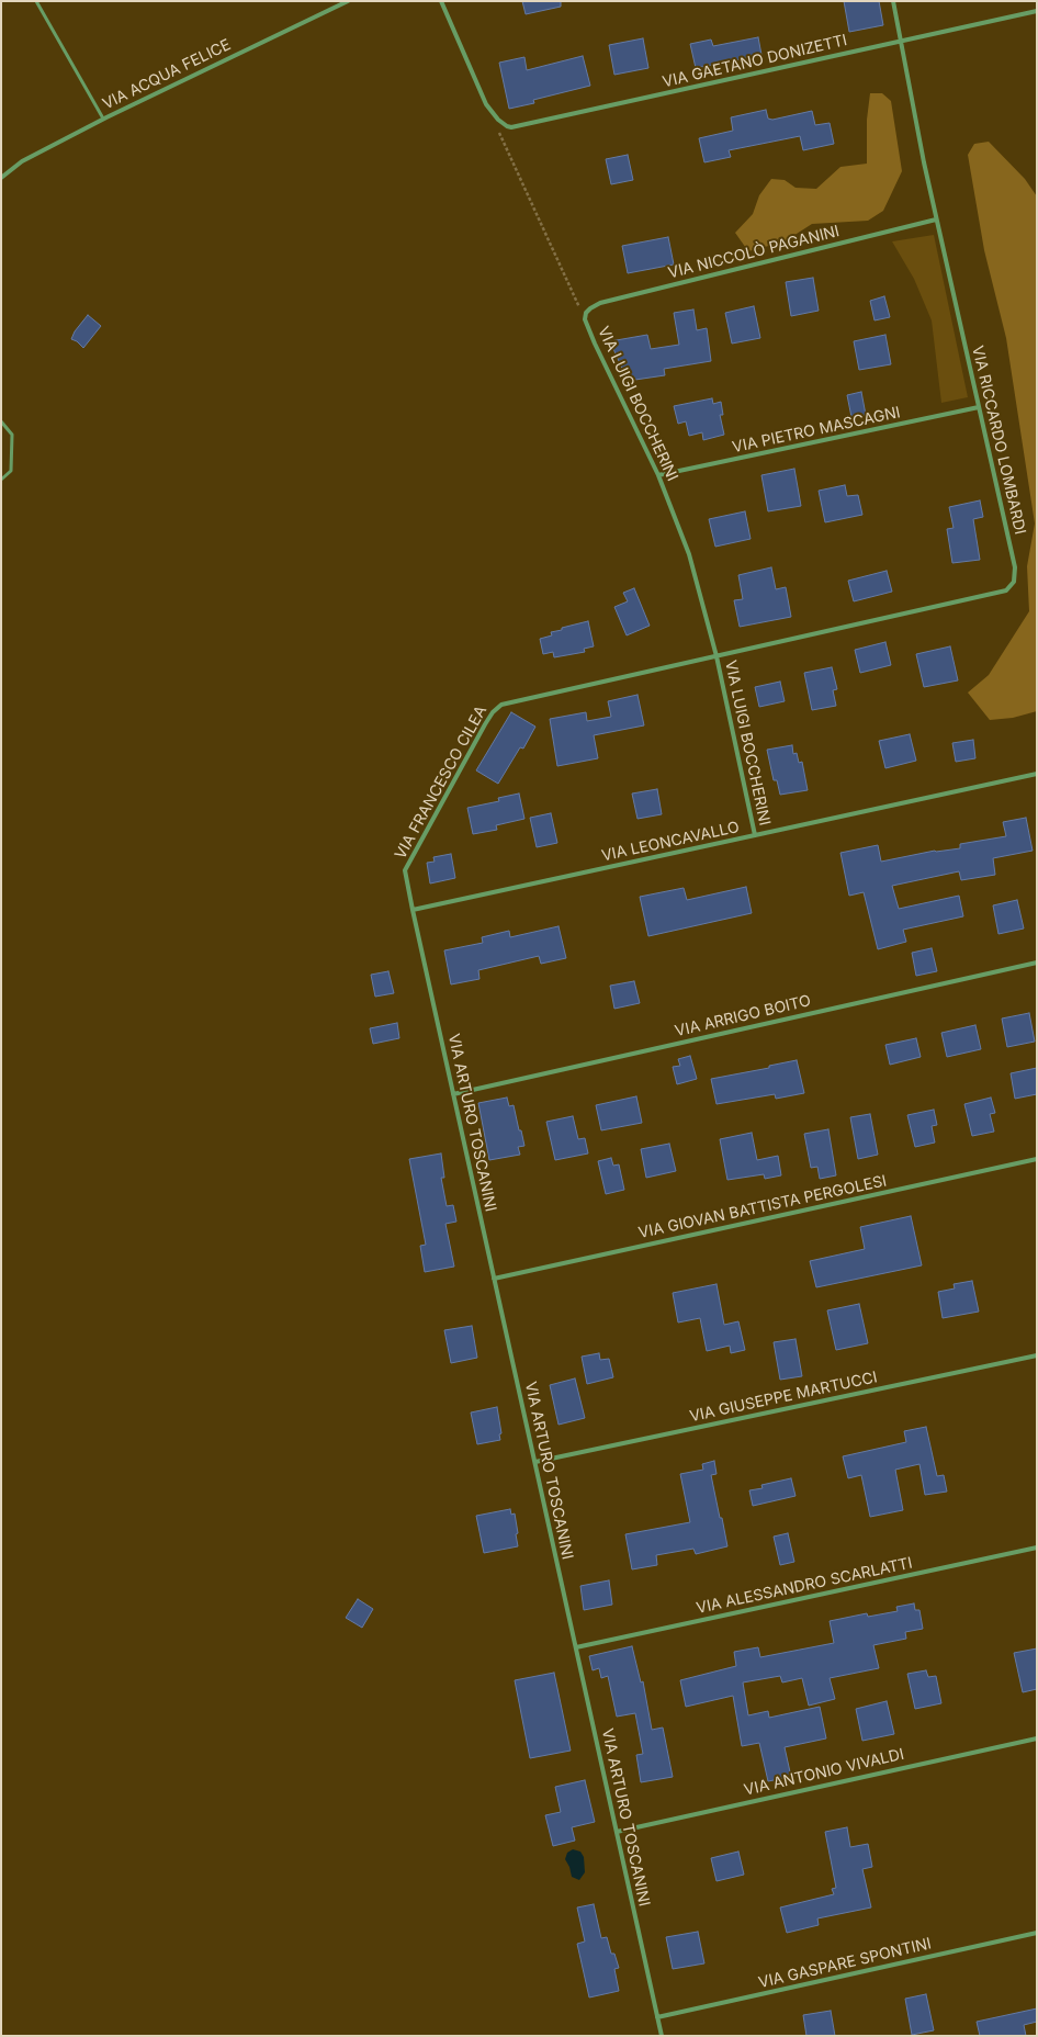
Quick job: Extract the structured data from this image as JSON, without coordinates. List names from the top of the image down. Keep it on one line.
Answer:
{"streets":{"street":["VIA GAETANO DONIZETTI","VIA ACQUA FELICE","VIA NICCOLÒ PAGANINI","VIA LUIGI BOCCHERINI","VIA PIETRO MASCAGNI","VIA RICCARDO LOMBARDI","VIA FRANCESCO CILEA","VIA LEONCAVALLO","VIA ARRIGO BOITO","VIA ARTURO TOSCANINI","VIA GIOVAN BATTISTA PERGOLESI","VIA GIUSEPPE MARTUCCI","VIA ALESSANDRO SCARLATTI","VIA ANTONIO VIVALDI","VIA GASPARE SPONTINI"]},"crossings":[["VIA GAETANO DONIZETTI","VIA RICCARDO LOMBARDI"],["VIA NICCOLÒ PAGANINI","VIA LUIGI BOCCHERINI"],["VIA NICCOLÒ PAGANINI","VIA RICCARDO LOMBARDI"],["VIA LUIGI BOCCHERINI","VIA PIETRO MASCAGNI"],["VIA LUIGI BOCCHERINI","VIA RICCARDO LOMBARDI"],["VIA LUIGI BOCCHERINI","VIA FRANCESCO CILEA"],["VIA LUIGI BOCCHERINI","VIA LEONCAVALLO"],["VIA PIETRO MASCAGNI","VIA RICCARDO LOMBARDI"],["VIA RICCARDO LOMBARDI","VIA FRANCESCO CILEA"],["VIA FRANCESCO CILEA","VIA LEONCAVALLO"],["VIA FRANCESCO CILEA","VIA ARTURO TOSCANINI"],["VIA LEONCAVALLO","VIA ARTURO TOSCANINI"],["VIA ARRIGO BOITO","VIA ARTURO TOSCANINI"],["VIA ARTURO TOSCANINI","VIA GIOVAN BATTISTA PERGOLESI"],["VIA ARTURO TOSCANINI","VIA GIUSEPPE MARTUCCI"],["VIA ARTURO TOSCANINI","VIA ALESSANDRO SCARLATTI"],["VIA ARTURO TOSCANINI","VIA ANTONIO VIVALDI"],["VIA ARTURO TOSCANINI","VIA GASPARE SPONTINI"]]}
